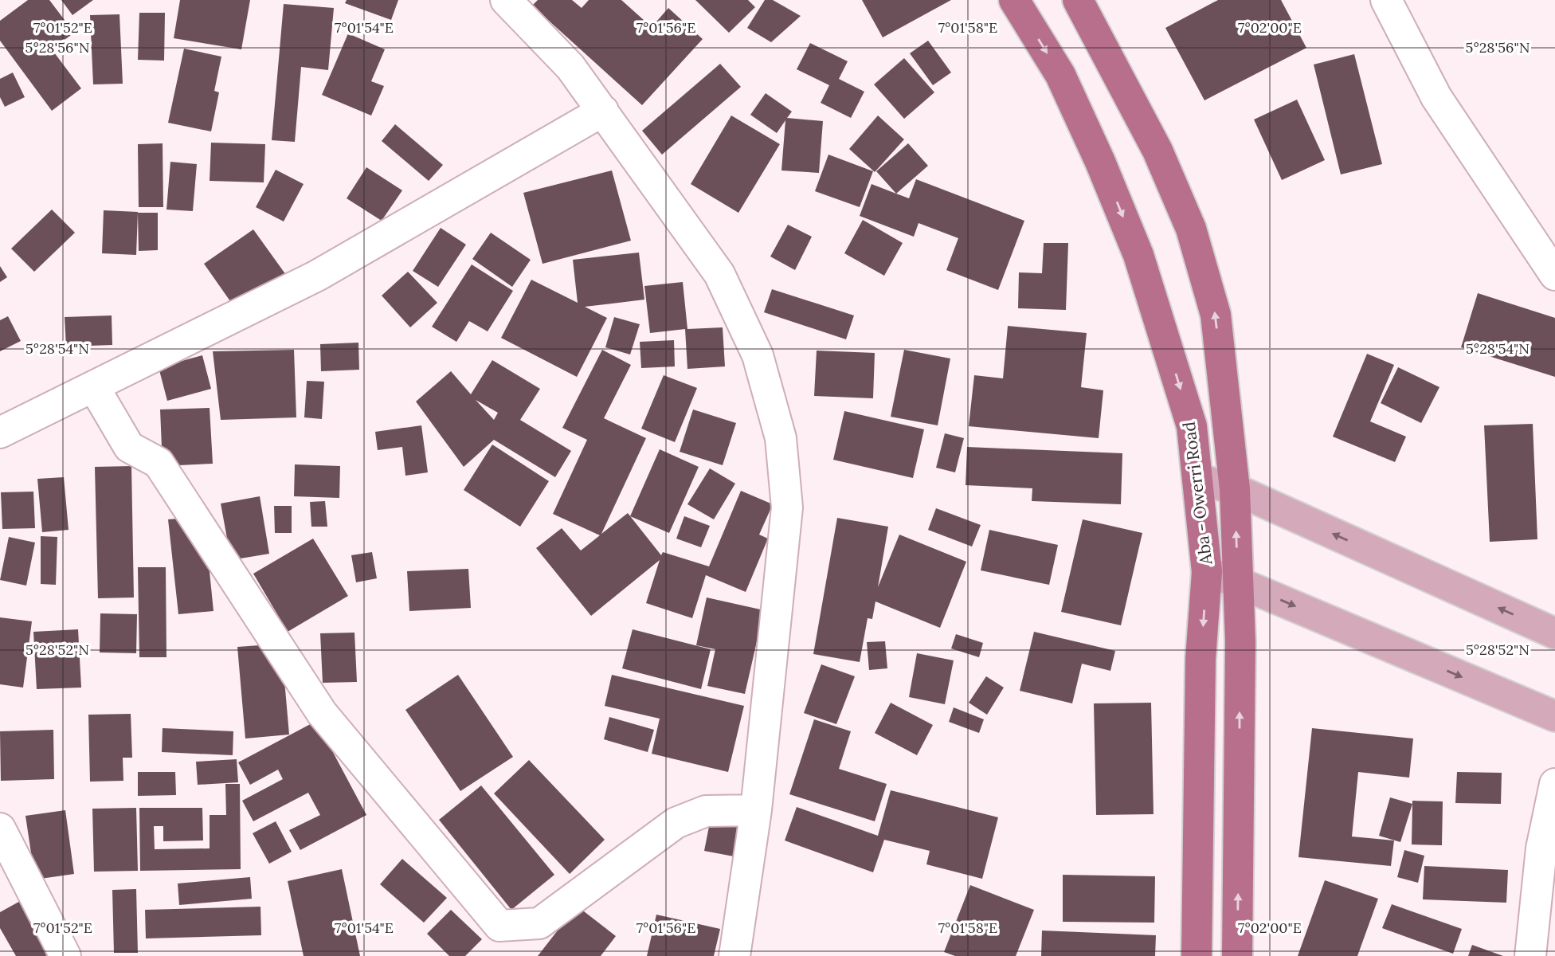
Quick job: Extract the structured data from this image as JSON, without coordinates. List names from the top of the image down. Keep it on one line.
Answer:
{"streets":{"highway":["Aba - Owerri Road"]},"coordinates":["7°01'52\"E","7°01'54\"E","7°01'56\"E","7°01'58\"E","7°02'00\"E","5°28'56\"N","5°28'54\"N","5°28'52\"N"]}
